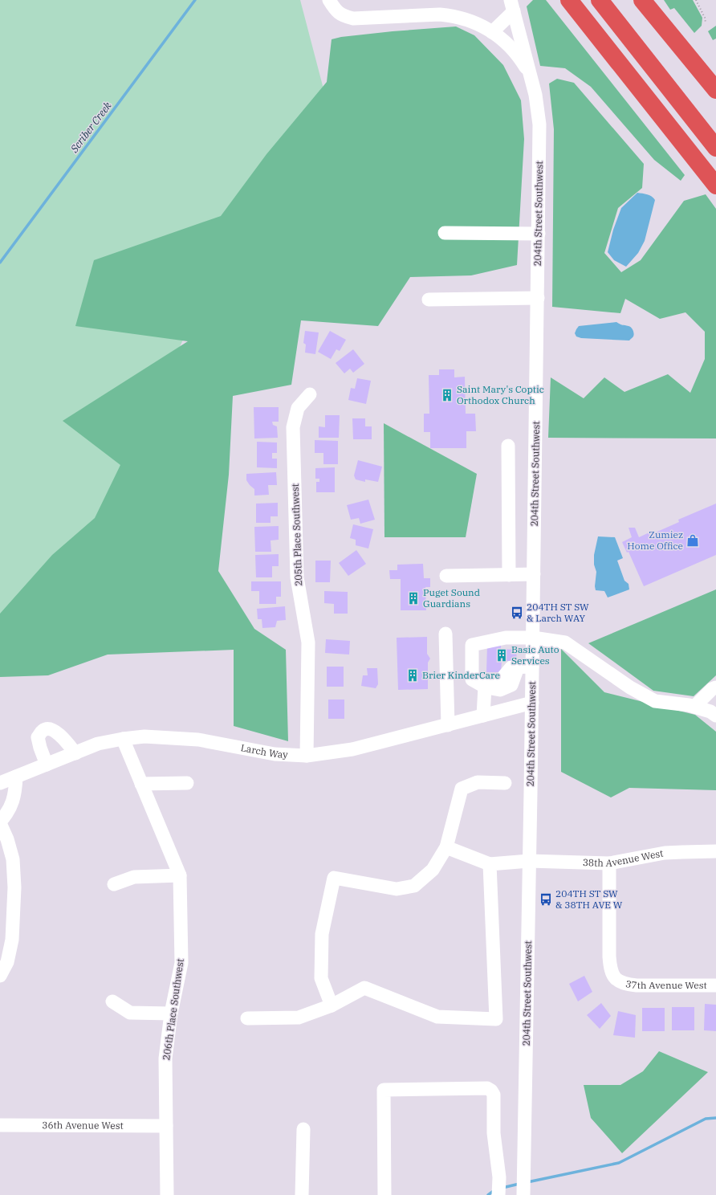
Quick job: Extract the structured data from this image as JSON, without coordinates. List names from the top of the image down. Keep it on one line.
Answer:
{"streets":{"street":["204th Street Southwest","205th Place Southwest","Larch Way","38th Avenue West","37th Avenue West","206th Place Southwest","36th Avenue West"]},"crossings":[["204th Street Southwest","Larch Way"],["204th Street Southwest","38th Avenue West"],["205th Place Southwest","Larch Way"],["Larch Way","206th Place Southwest"],["38th Avenue West","37th Avenue West"],["206th Place Southwest","36th Avenue West"]],"water":["Scriber Creek"],"places":{"building":["Saint Mary's Coptic Orthodox Church","Puget Sound Guardians","Basic Auto Services","Brier KinderCare"],"shop":["Zumiez Home Office"],"bus stop":["204TH ST SW & Larch WAY","204TH ST SW & 38TH AVE W"]}}
